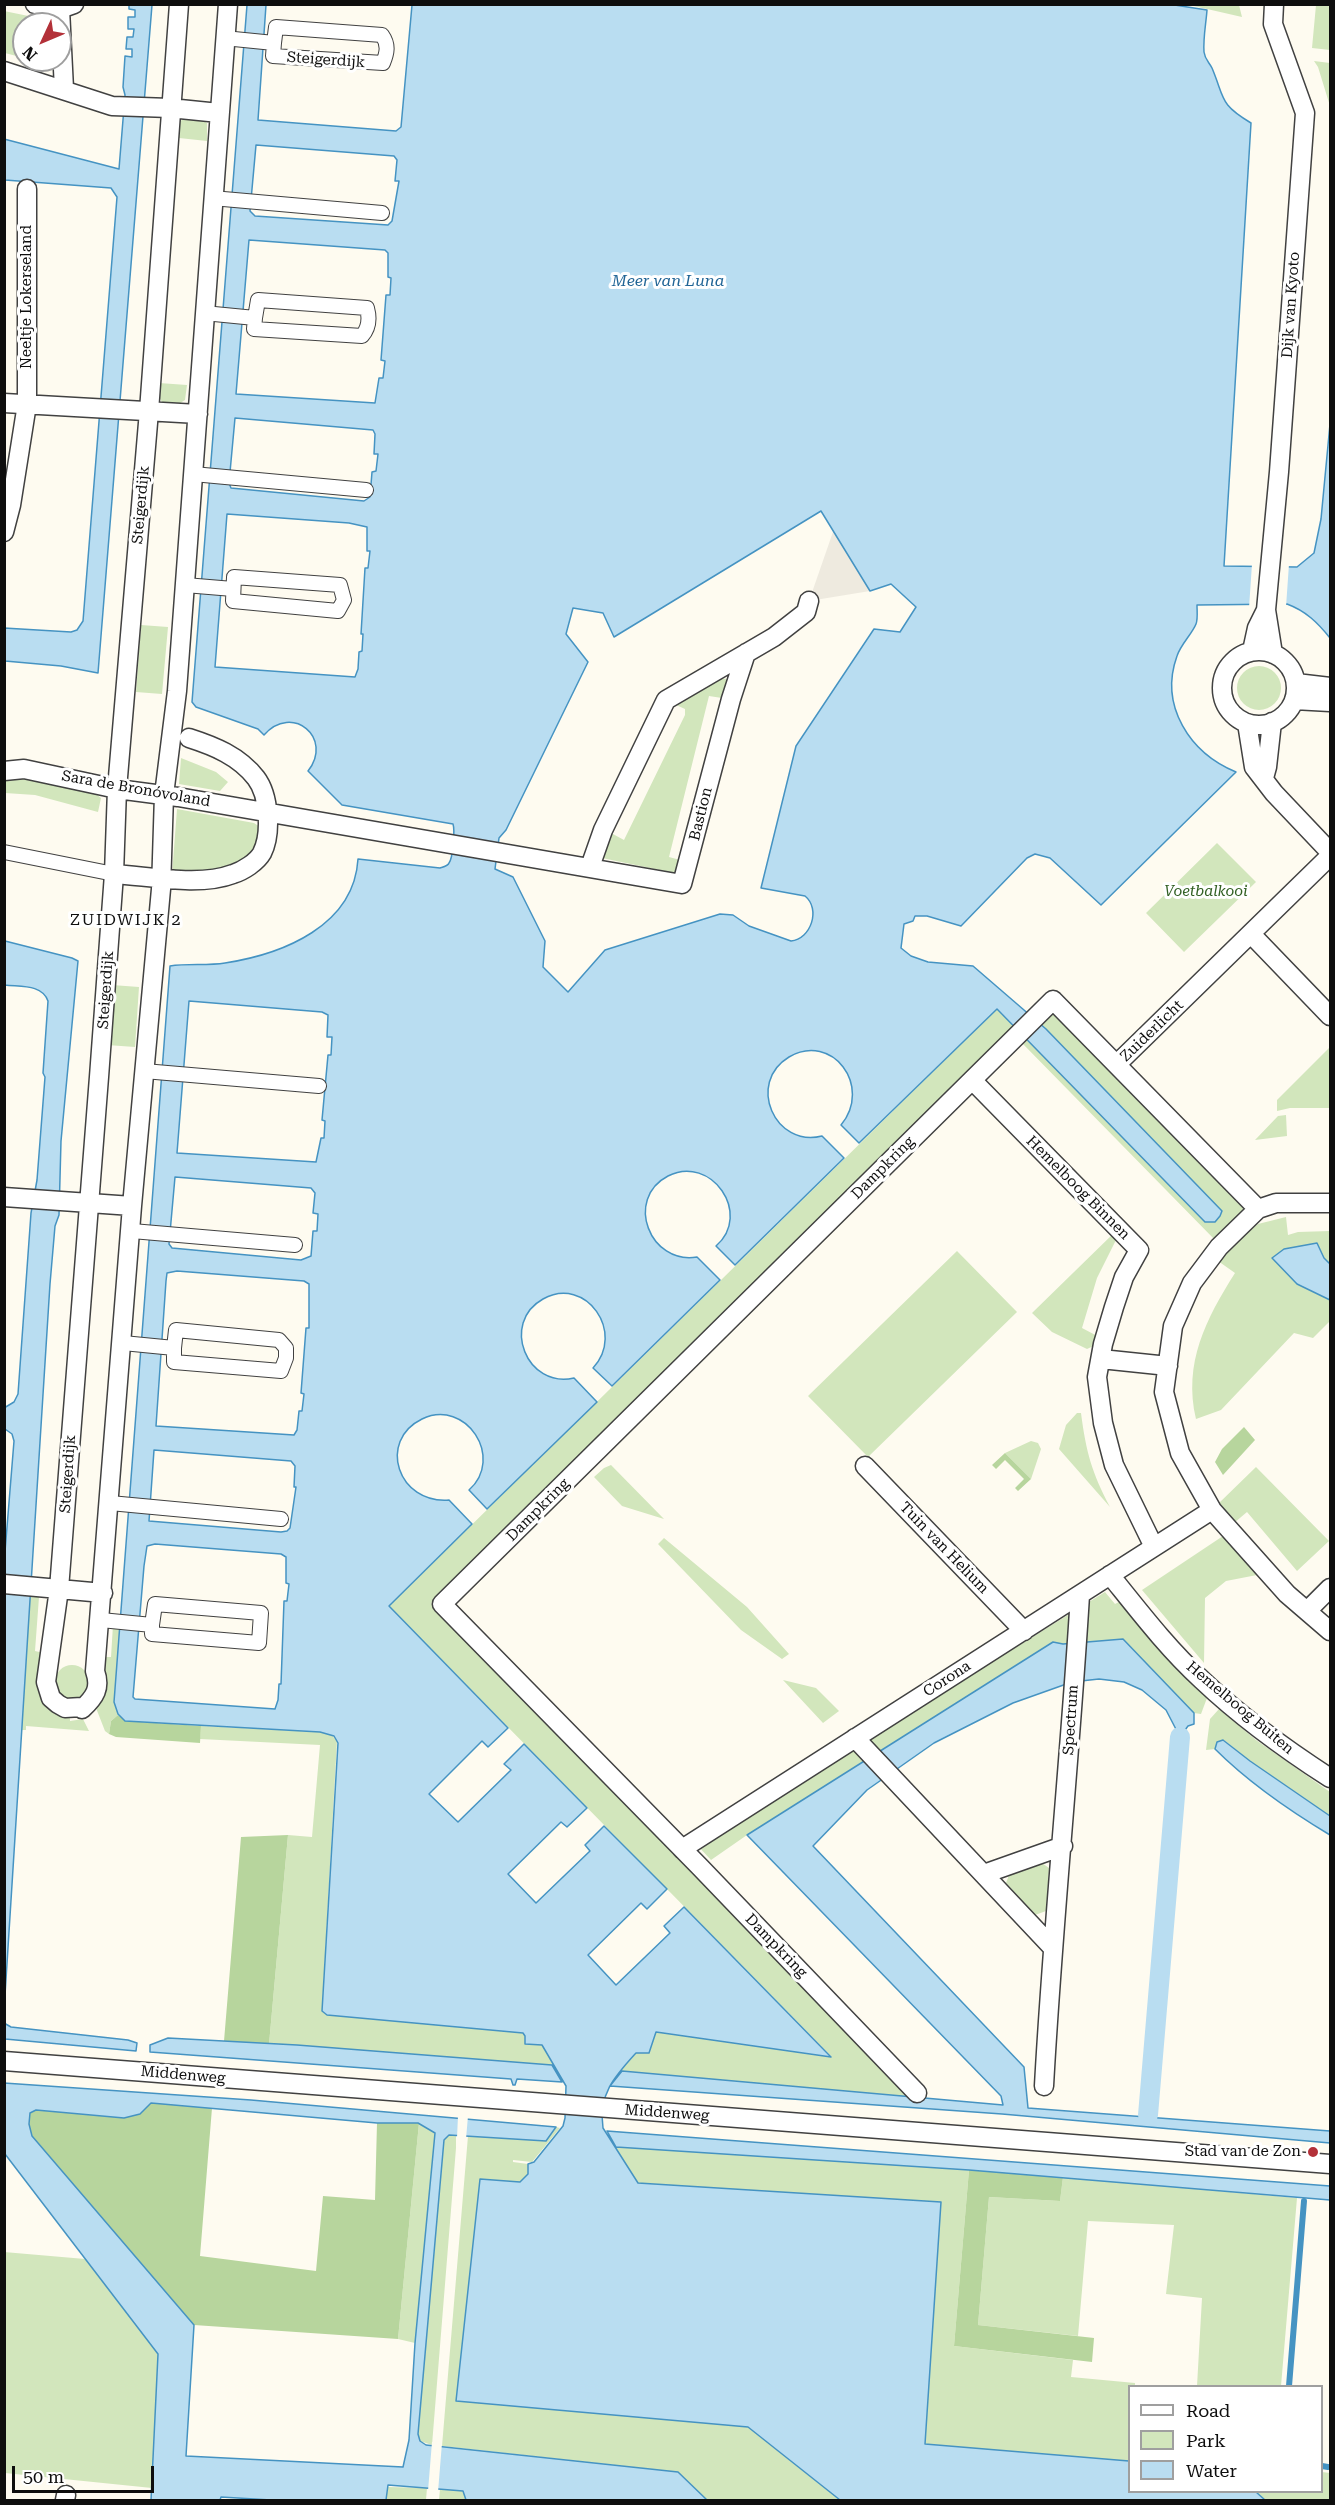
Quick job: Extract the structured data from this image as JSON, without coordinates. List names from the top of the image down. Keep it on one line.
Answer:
{"streets":{"street":["Steigerdijk","Neeltje Lokerseland","Dijk van Kyoto","Sara de Bronóvoland","Bastion","Zuiderlicht","Dampkring","Hemelboog Binnen","Tuin van Helium","Corona","Hemelboog Buiten","Spectrum","Middenweg"]},"crossings":[["Steigerdijk","Sara de Bronóvoland"],["Sara de Bronóvoland","Bastion"],["Zuiderlicht","Dampkring"],["Dampkring","Hemelboog Binnen"],["Dampkring","Corona"],["Hemelboog Binnen","Corona"],["Tuin van Helium","Corona"],["Corona","Hemelboog Buiten"],["Corona","Spectrum"]],"districts":["ZUIDWIJK 2"],"water":["Meer van Luna"],"parks":["Voetbalkooi"],"places":["Stad van de Zon"],"legend":["Road","Park","Water"],"scale_bar":"50 m","north":"bottom left"}
